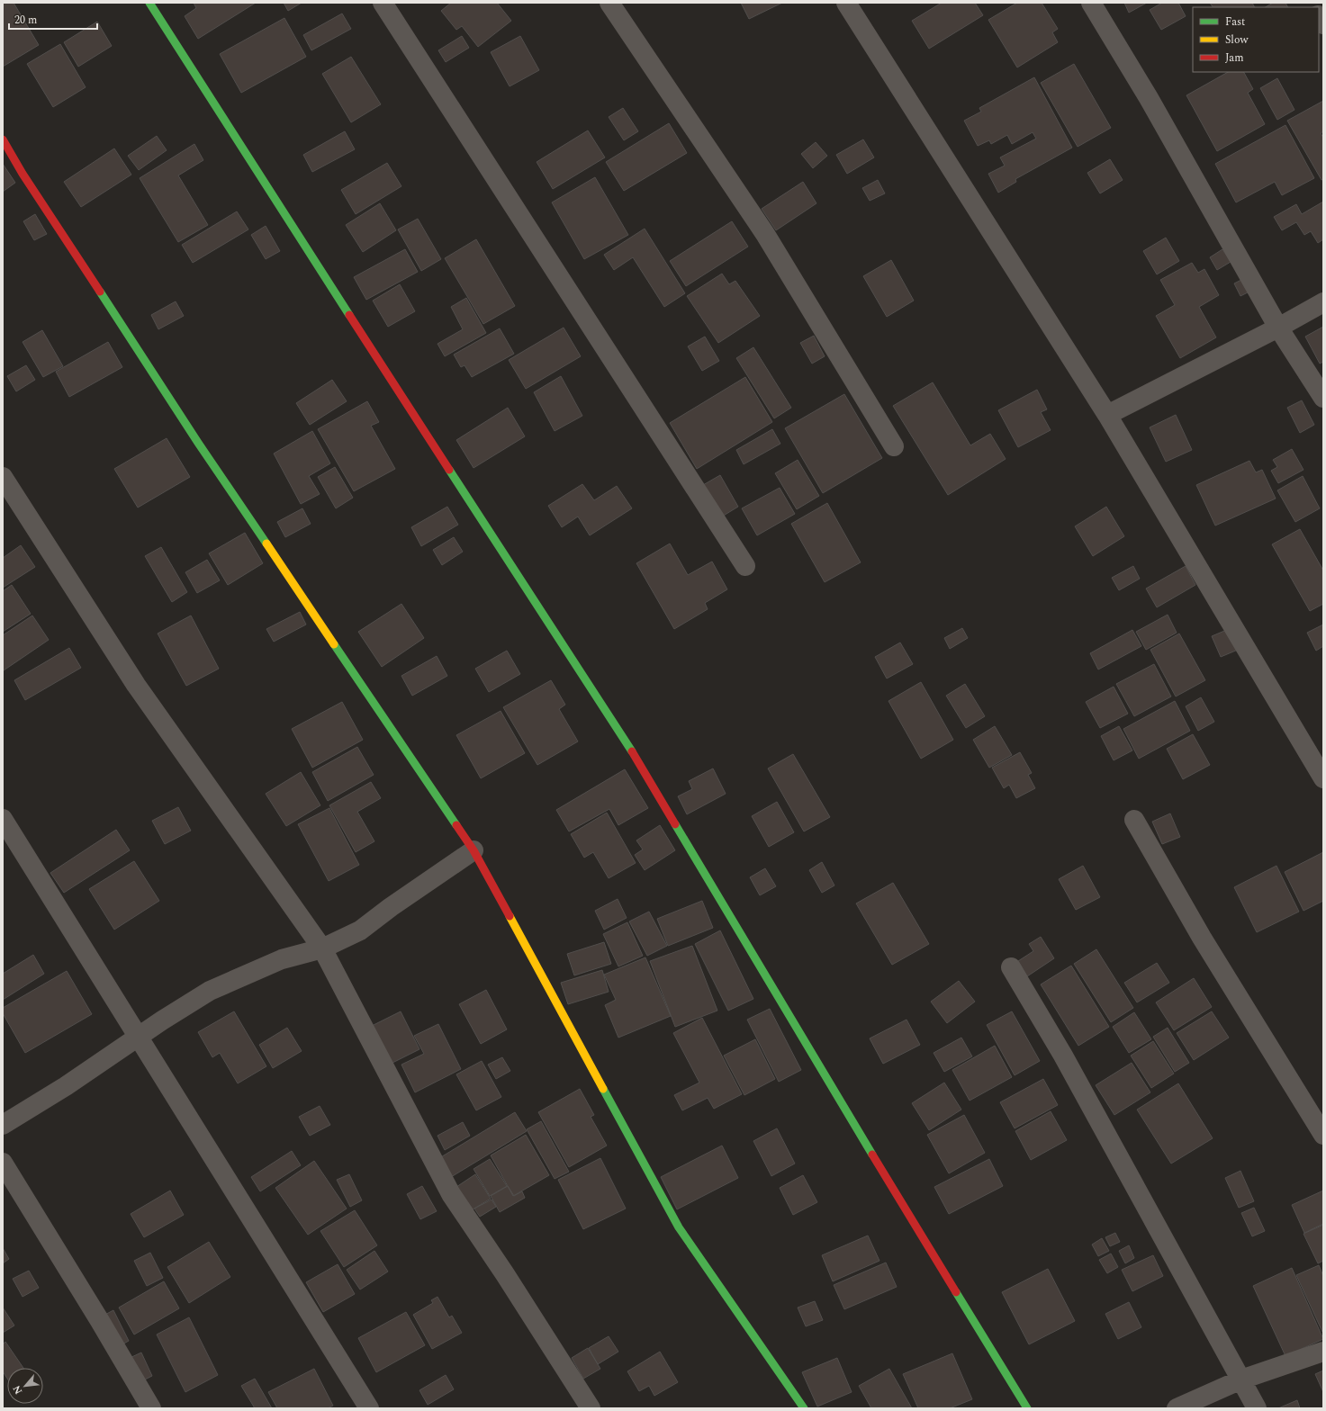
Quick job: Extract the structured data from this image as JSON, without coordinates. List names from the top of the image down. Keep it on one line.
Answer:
{"legend":["Fast","Slow","Jam"],"scale_bar":"20 m","north":"bottom left"}
